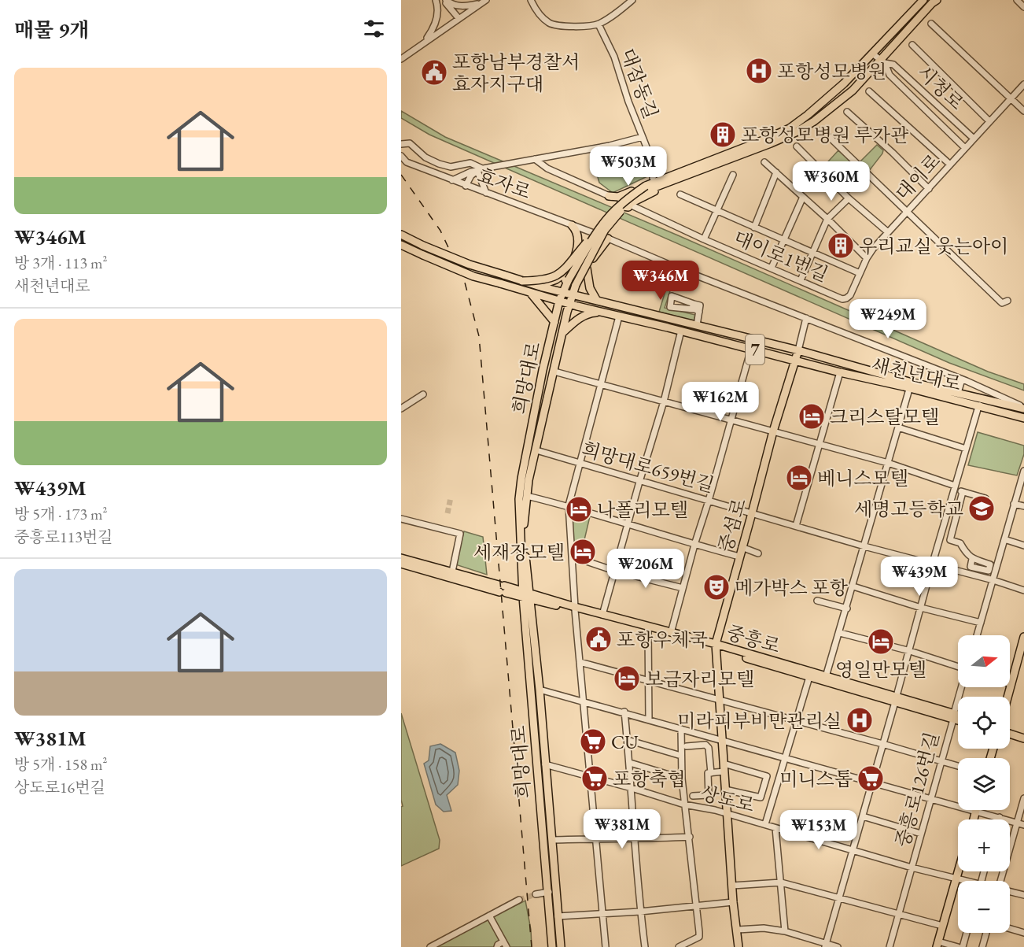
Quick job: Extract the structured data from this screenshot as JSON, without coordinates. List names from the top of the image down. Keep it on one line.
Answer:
{"streets":{"main road":["7","새천년대로","희망대로","중섬로","중흥로"],"street":["대잠동길","시청로","대이로","효자로","대이로1번길","희망대로659번길","중흥로126번길","상도로"]},"crossings":[["대잠동길","대이로1번길"],["시청로","대이로"],["시청로","희망대로"],["대이로","대이로1번길"],["효자로","희망대로"],["새천년대로","희망대로"],["새천년대로","중섬로"],["희망대로","희망대로659번길"],["희망대로","중흥로"],["희망대로","상도로"],["희망대로659번길","중섬로"],["중섬로","중흥로"],["중섬로","상도로"],["중흥로","중흥로126번길"],["중흥로126번길","상도로"]],"places":{"hospital":["포항성모병원","미라피부비만관리실"],"public building":["포항남부경찰서 효자지구대","포항우체국"],"building":["포항성모병원 루가관","우리교실 웃는아이"],"hotel":["크리스탈모텔","베니스모텔","나폴리모텔","세재장모텔","영일만모텔","보금자리모텔"],"school or university":["세명고등학교"],"theatre":["메가박스 포항"],"supermarket":["CU","포항축협","미니스톱"]},"north":"right","page":{"heading":"매물 9개","list":[{"name":"₩346M","note":"방 3개 · 113 m² · 새천년대로"},{"name":"₩439M","note":"방 5개 · 173 m² · 중흥로113번길"},{"name":"₩381M","note":"방 5개 · 158 m² · 상도로16번길"}],"price":["₩503M","₩360M","₩346M","₩249M","₩162M","₩206M","₩439M","₩381M","₩153M"],"map_buttons":["+","−"]}}
